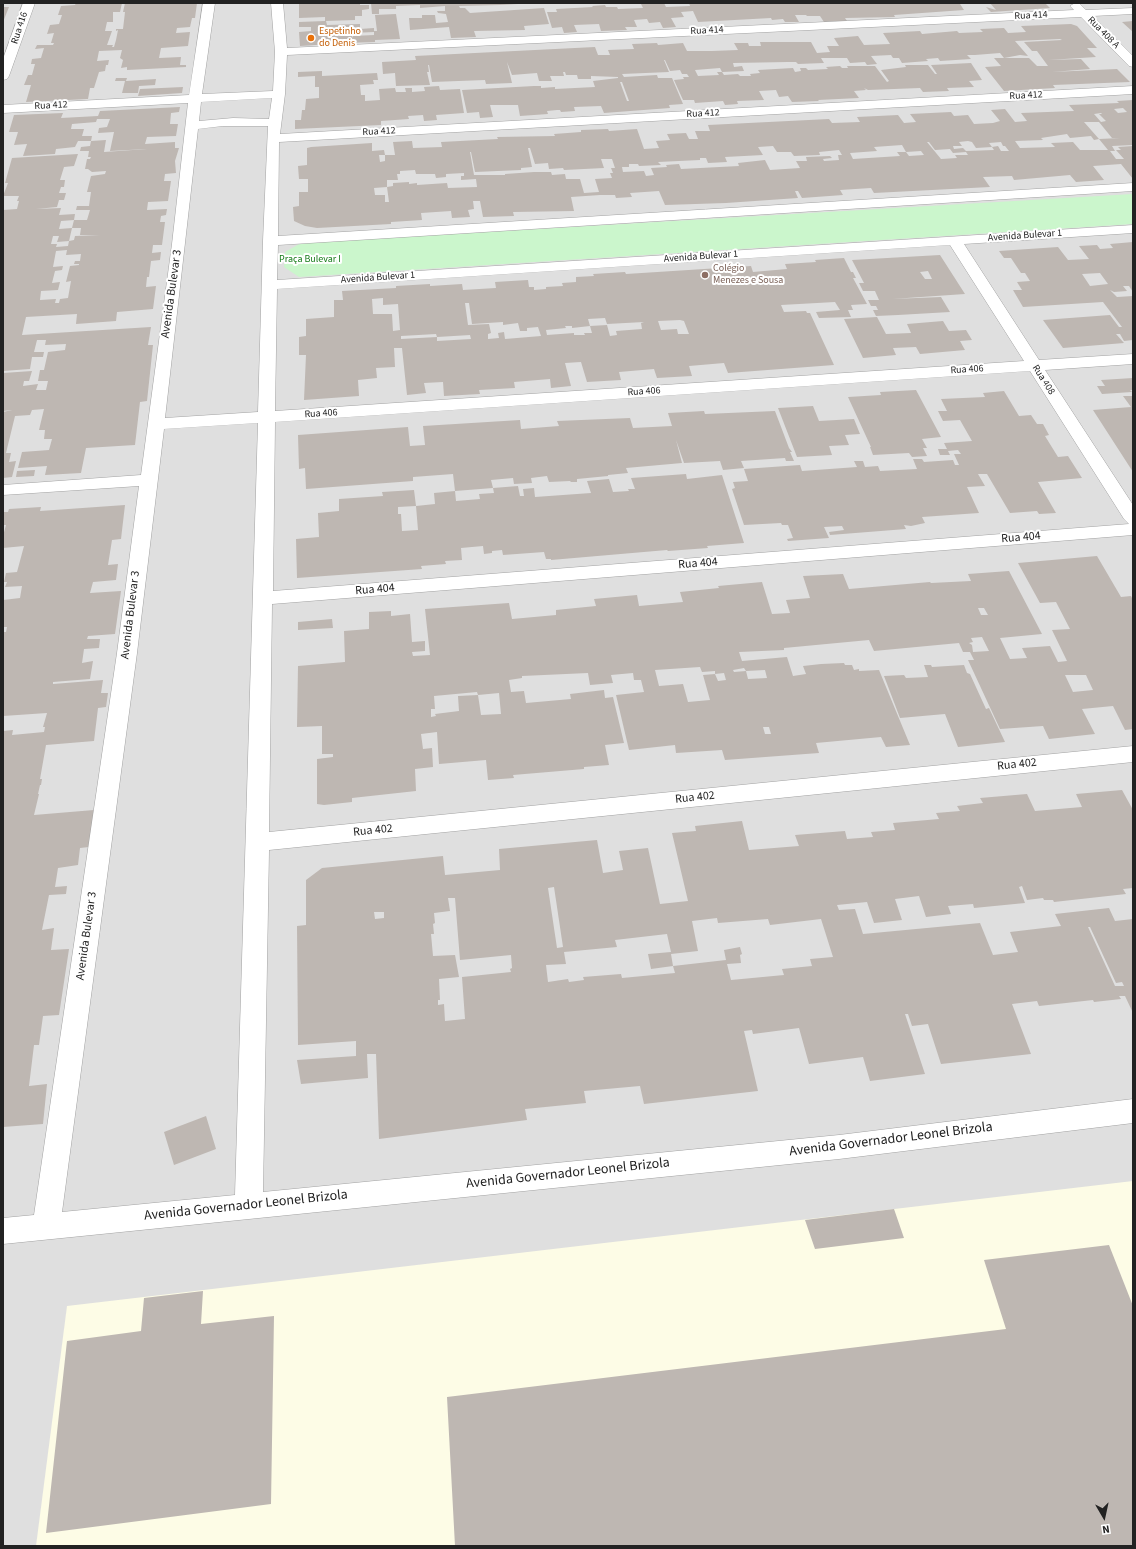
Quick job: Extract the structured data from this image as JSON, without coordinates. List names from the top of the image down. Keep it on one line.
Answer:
{"streets":{"street":["Rua 414","Rua 416","Rua 408 A","Rua 412","Avenida Bulevar 1","Avenida Bulevar 3","Rua 406","Rua 408","Rua 404","Rua 402","Avenida Governador Leonel Brizola"]},"crossings":[["Rua 414","Rua 408 A"],["Rua 412","Avenida Bulevar 3"],["Avenida Bulevar 1","Rua 408"],["Avenida Bulevar 3","Rua 406"],["Avenida Bulevar 3","Avenida Governador Leonel Brizola"],["Rua 406","Rua 408"]],"parks":["Praça Bulevar I"],"places":["Espetinho do Denis","Colégio Menezes e Sousa"],"north":"bottom"}
